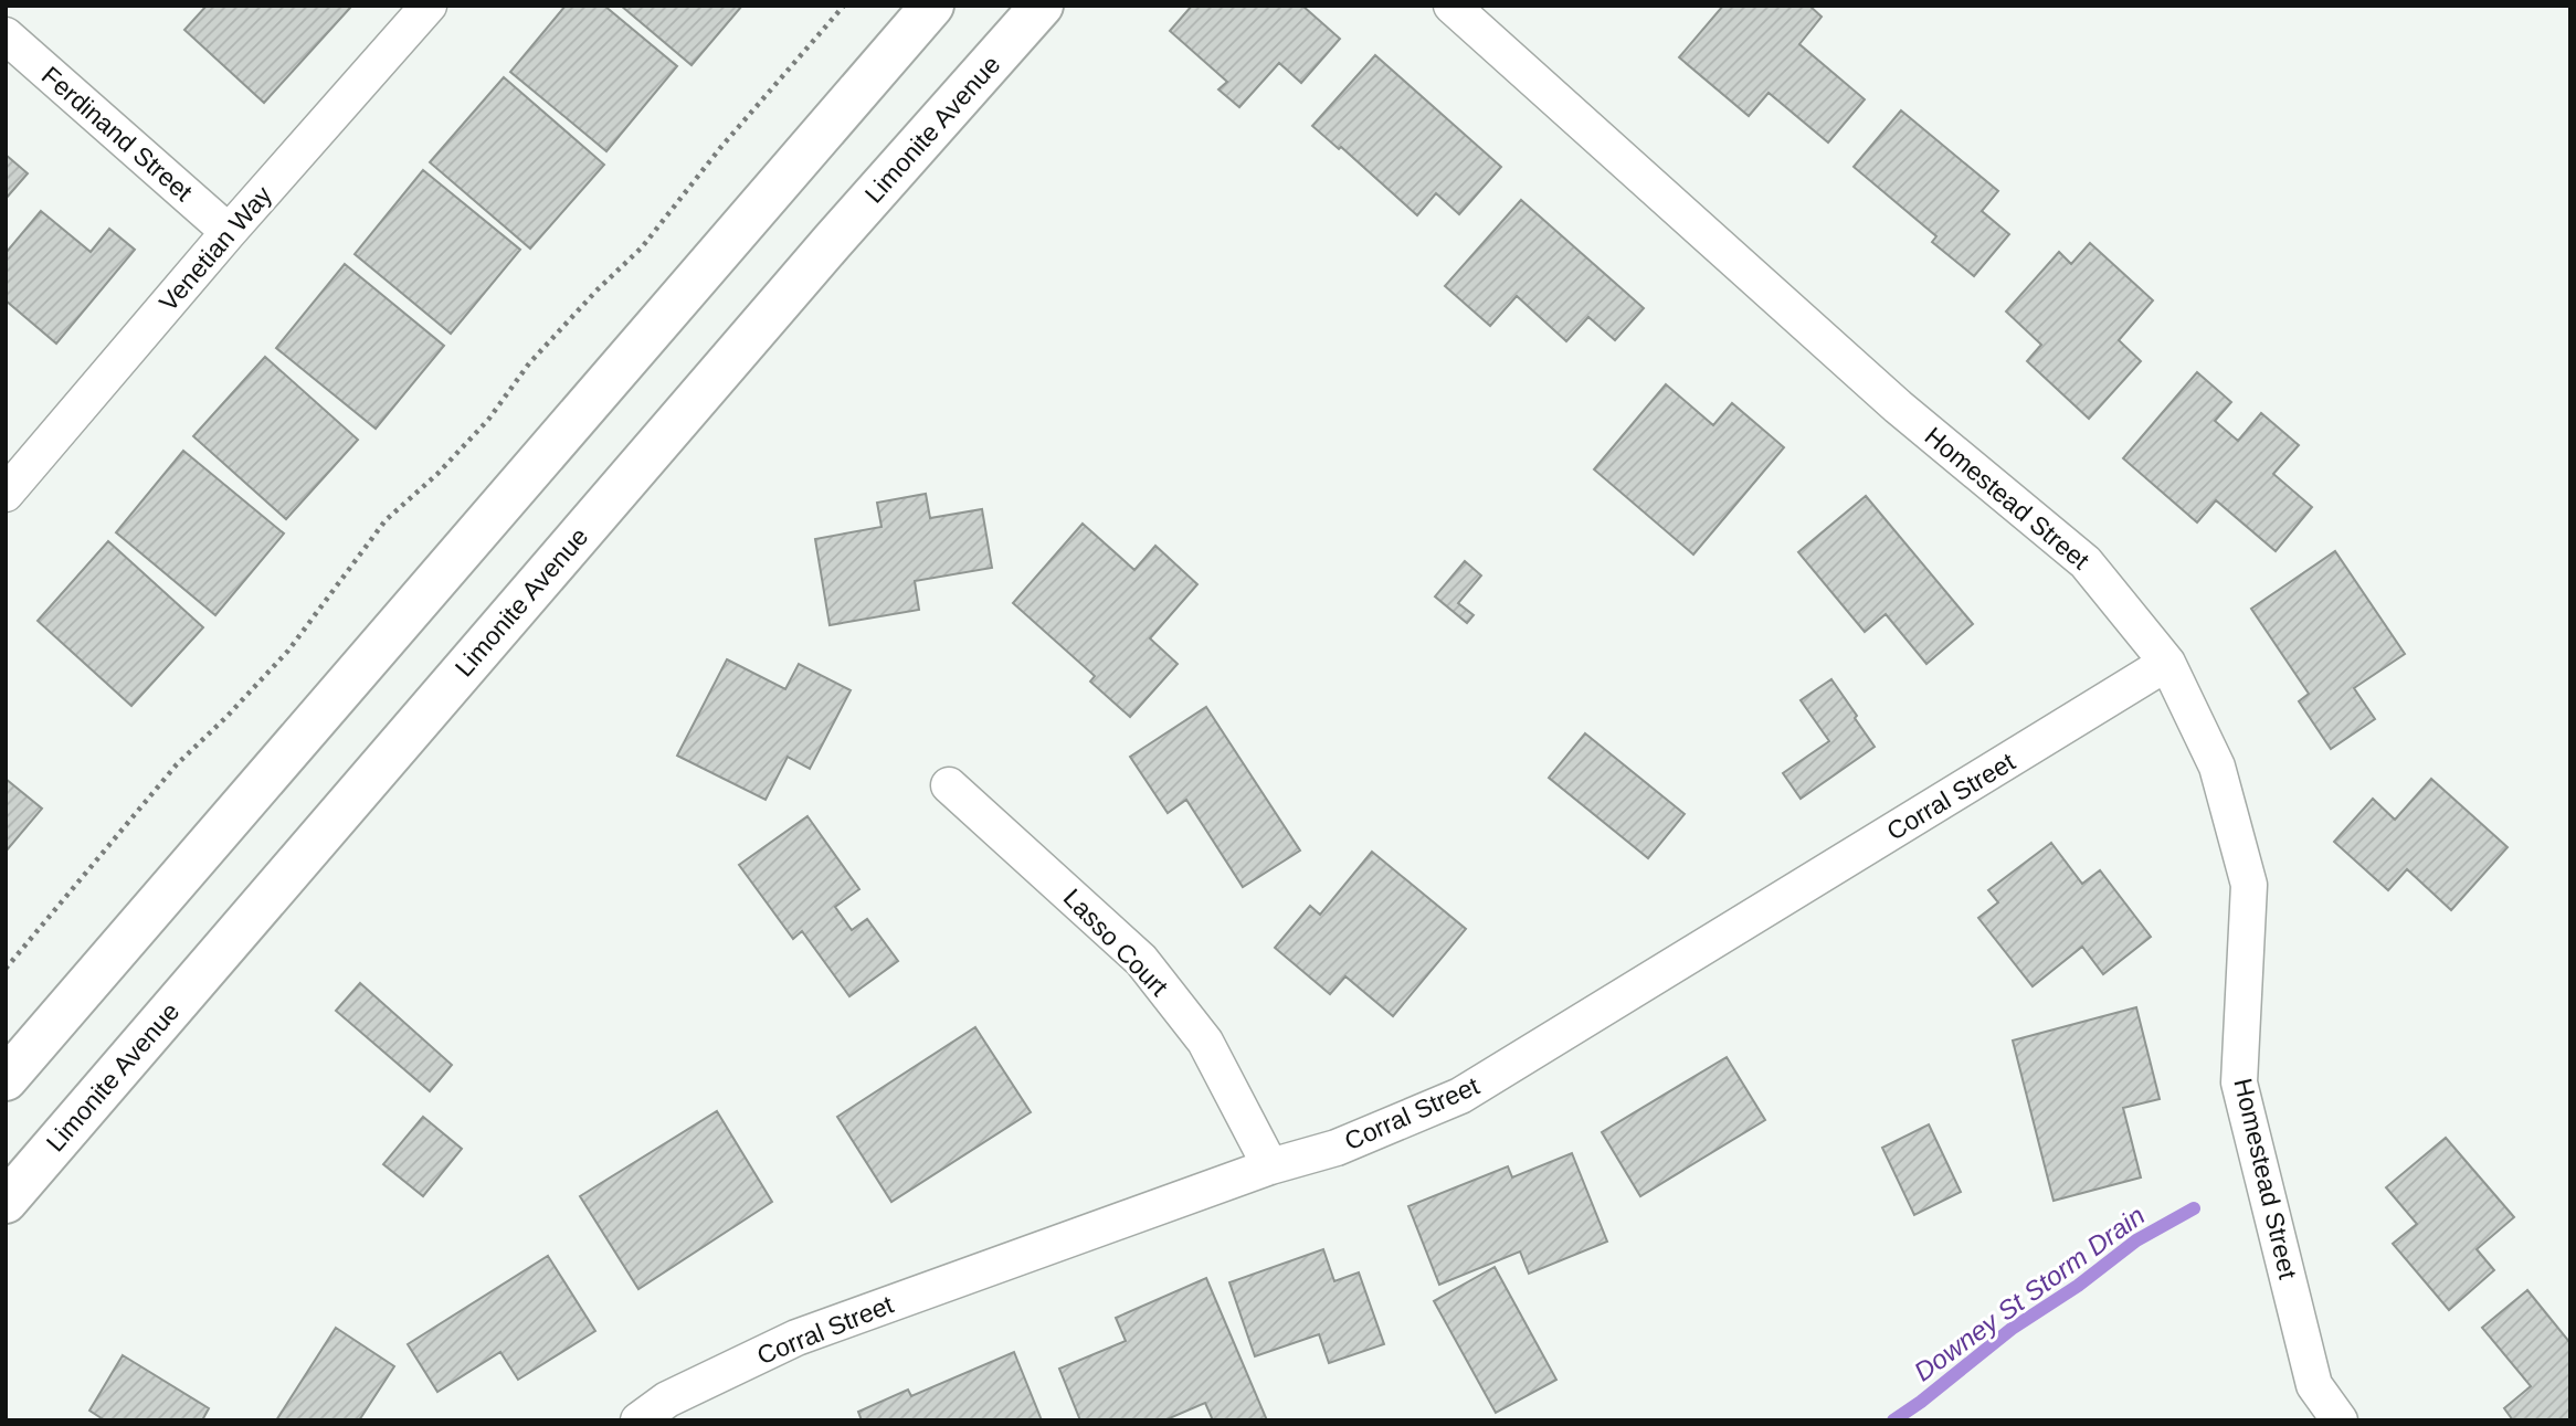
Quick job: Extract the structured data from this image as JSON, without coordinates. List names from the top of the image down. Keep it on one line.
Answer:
{"streets":{"main road":["Limonite Avenue"],"street":["Ferdinand Street","Venetian Way","Homestead Street","Corral Street","Lasso Court"]},"crossings":[["Ferdinand Street","Venetian Way"],["Homestead Street","Corral Street"],["Corral Street","Lasso Court"]],"water":["Downey St Storm Drain"]}
